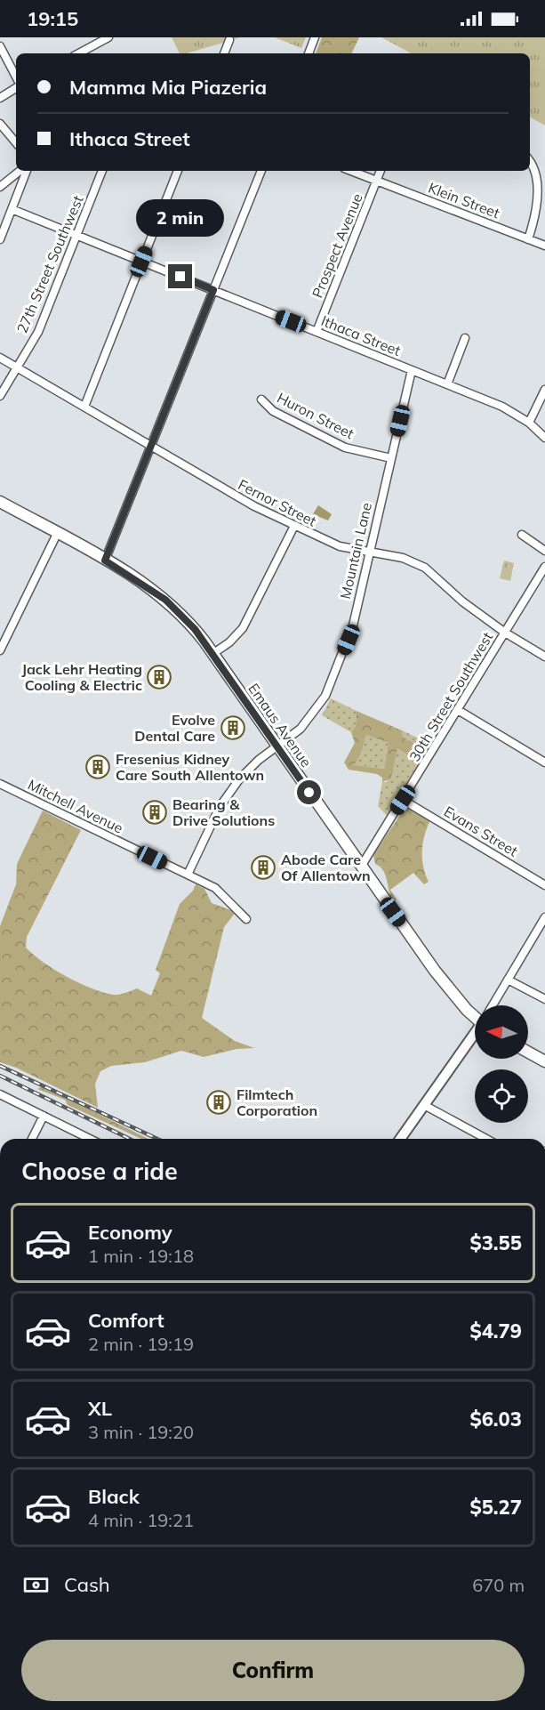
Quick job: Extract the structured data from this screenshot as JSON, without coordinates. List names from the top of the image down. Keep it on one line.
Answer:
{"streets":{"main road":["Emaus Avenue"],"street":["Klein Street","Prospect Avenue","27th Street Southwest","Ithaca Street","Huron Street","Fernor Street","Mountain Lane","30th Street Southwest","Mitchell Avenue","Evans Street"]},"crossings":[["Klein Street","Prospect Avenue"],["Prospect Avenue","Ithaca Street"],["27th Street Southwest","Ithaca Street"],["27th Street Southwest","Fernor Street"],["Ithaca Street","Mountain Lane"],["Huron Street","Mountain Lane"],["Fernor Street","Mountain Lane"],["Fernor Street","30th Street Southwest"],["Mountain Lane","Emaus Avenue"],["Mountain Lane","Mitchell Avenue"],["30th Street Southwest","Emaus Avenue"],["30th Street Southwest","Evans Street"]],"places":{"building":["Jack Lehr Heating Cooling & Electric","Evolve Dental Care","Fresenius Kidney Care South Allentown","Bearing & Drive Solutions","Abode Care Of Allentown","Filmtech Corporation"]},"north":"left","page":{"status":"19:15","banner":["Mamma Mia Piazeria","Ithaca Street"],"bubble":"2 min","heading":"Choose a ride","list":[{"name":"Economy","note":"1 min · 19:18","value":"$3.55"},{"name":"Comfort","note":"2 min · 19:19","value":"$4.79"},{"name":"XL","note":"3 min · 19:20","value":"$6.03"},{"name":"Black","note":"4 min · 19:21","value":"$5.27"}],"pay":["Cash","670 m"],"buttons":"Confirm"}}
